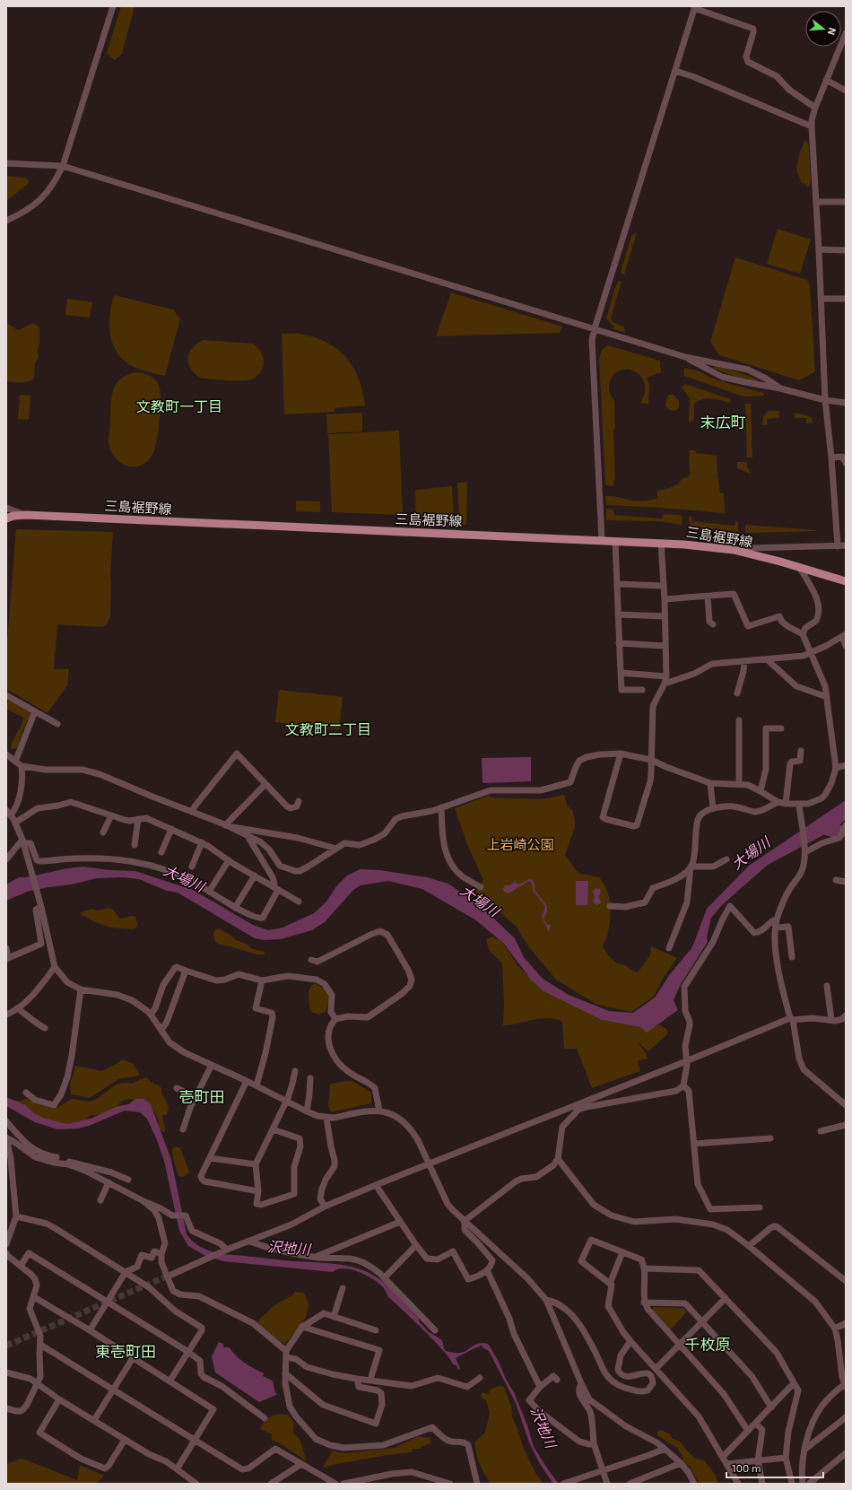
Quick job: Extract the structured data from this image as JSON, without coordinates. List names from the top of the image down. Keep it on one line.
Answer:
{"streets":{"main road":["三島裾野線"]},"districts":["文教町一丁目","末広町","文教町二丁目","壱町田","千枚原","東壱町田"],"water":["大場川","沢地川"],"parks":["上岩崎公園"],"scale_bar":"100 m","north":"right"}
